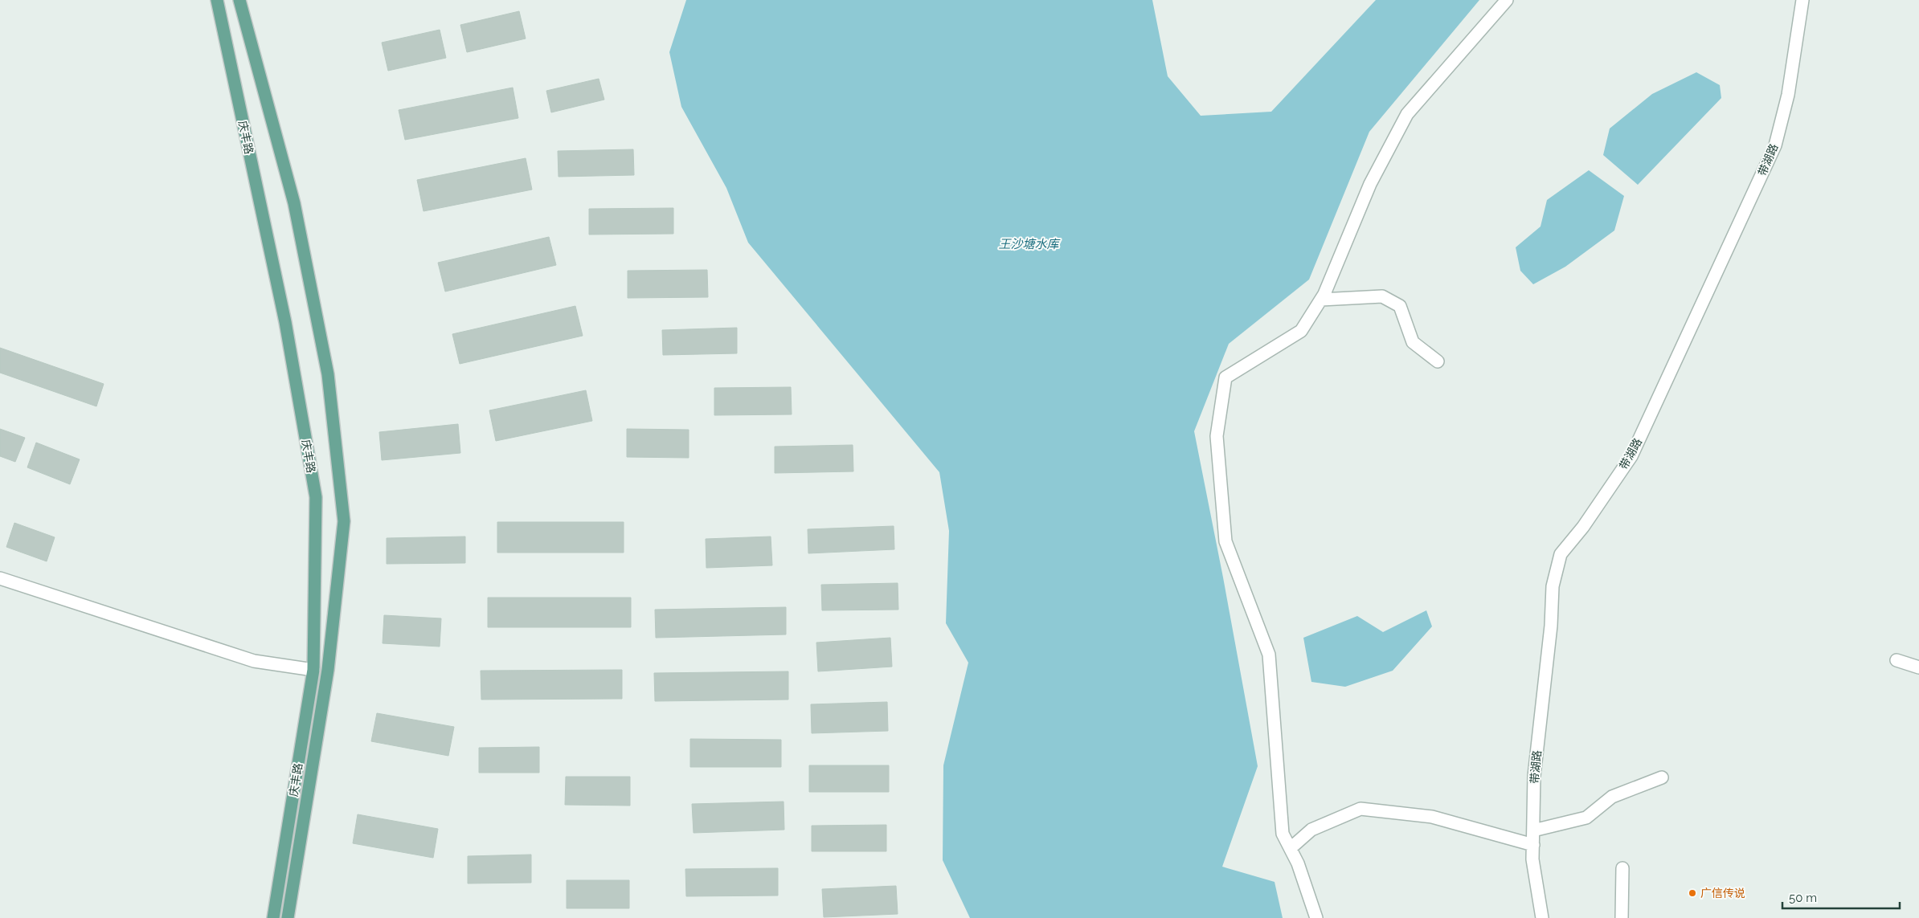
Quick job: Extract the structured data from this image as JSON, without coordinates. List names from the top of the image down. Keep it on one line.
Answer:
{"streets":{"main road":["庆丰路"],"street":["带湖路"]},"water":["王沙塘水库"],"places":["广信传说"],"scale_bar":"50 m"}
